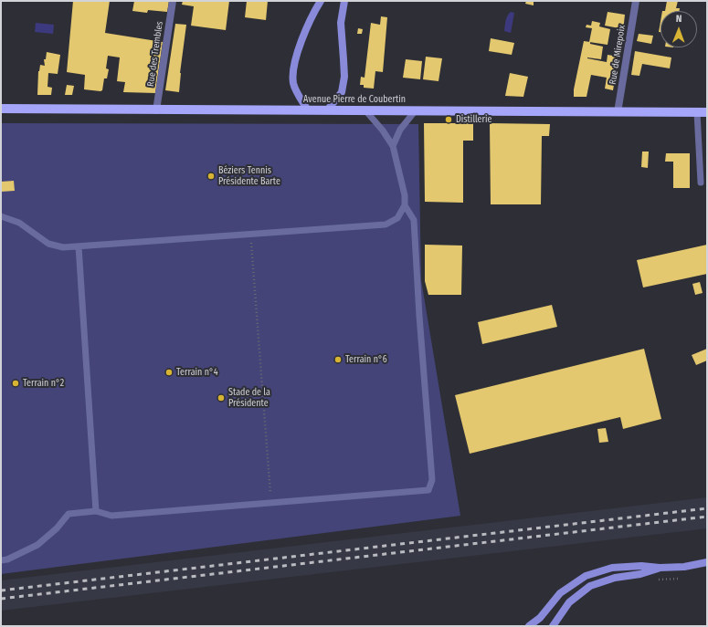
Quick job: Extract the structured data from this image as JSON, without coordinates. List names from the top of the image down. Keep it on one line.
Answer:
{"streets":{"main road":["Avenue Pierre de Coubertin"],"street":["Rue des Trembles","Rue de Mirepoix"]},"crossings":[["Rue des Trembles","Avenue Pierre de Coubertin"],["Rue de Mirepoix","Avenue Pierre de Coubertin"]],"places":["Distillerie","Béziers Tennis Présidente Barte","Terrain n°6","Terrain n°4","Terrain n°2","Stade de la Présidente"],"north":"top"}
